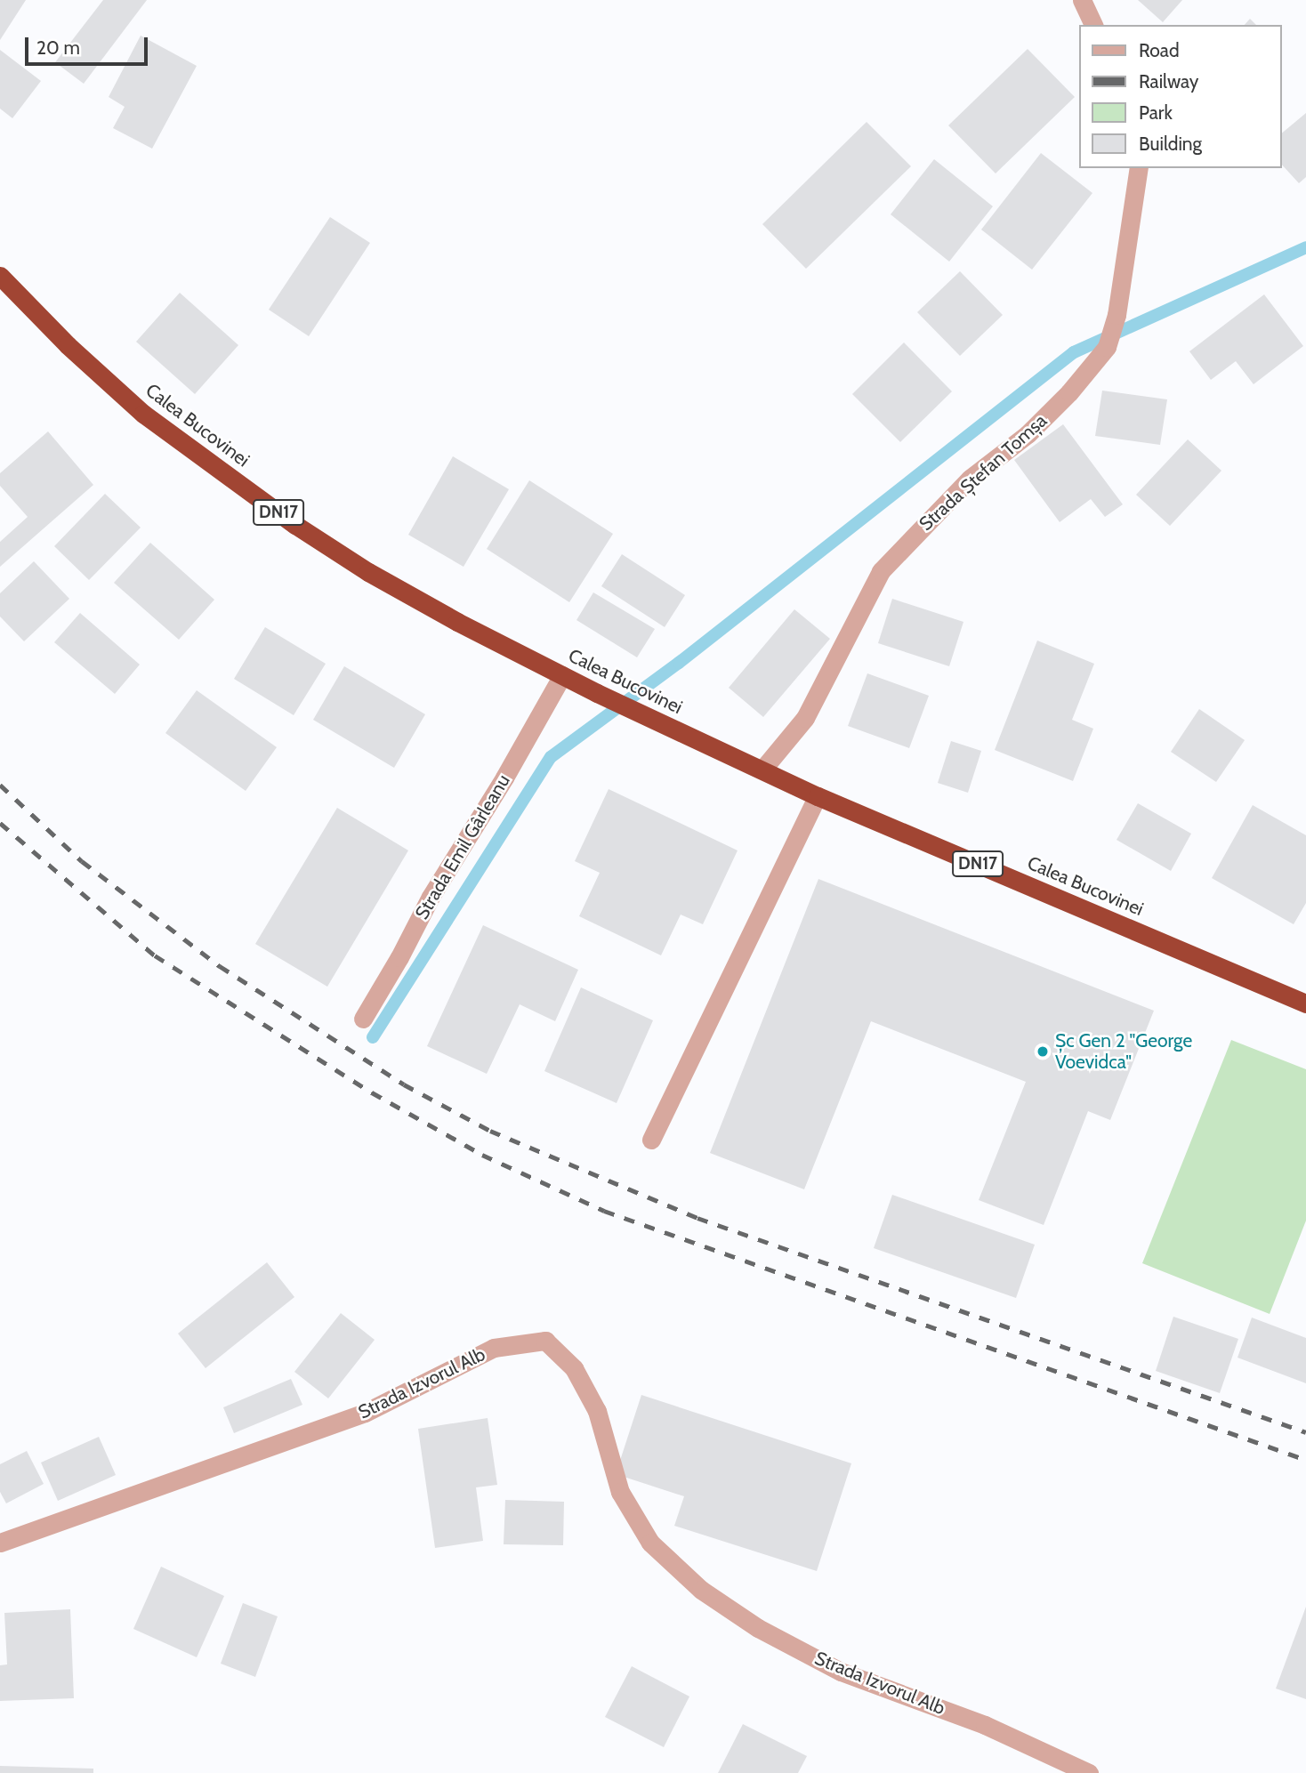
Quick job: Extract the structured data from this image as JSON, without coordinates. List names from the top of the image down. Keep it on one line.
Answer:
{"streets":{"highway":["Calea Bucovinei","DN17"],"street":["Strada Ștefan Tomșa","Strada Emil Gârleanu","Strada Izvorul Alb"]},"crossings":[["Calea Bucovinei","Strada Ștefan Tomșa"],["Calea Bucovinei","Strada Emil Gârleanu"]],"places":["Șc Gen 2 \"George Voevidca\""],"legend":["Road","Railway","Park","Building"],"scale_bar":"20 m"}
